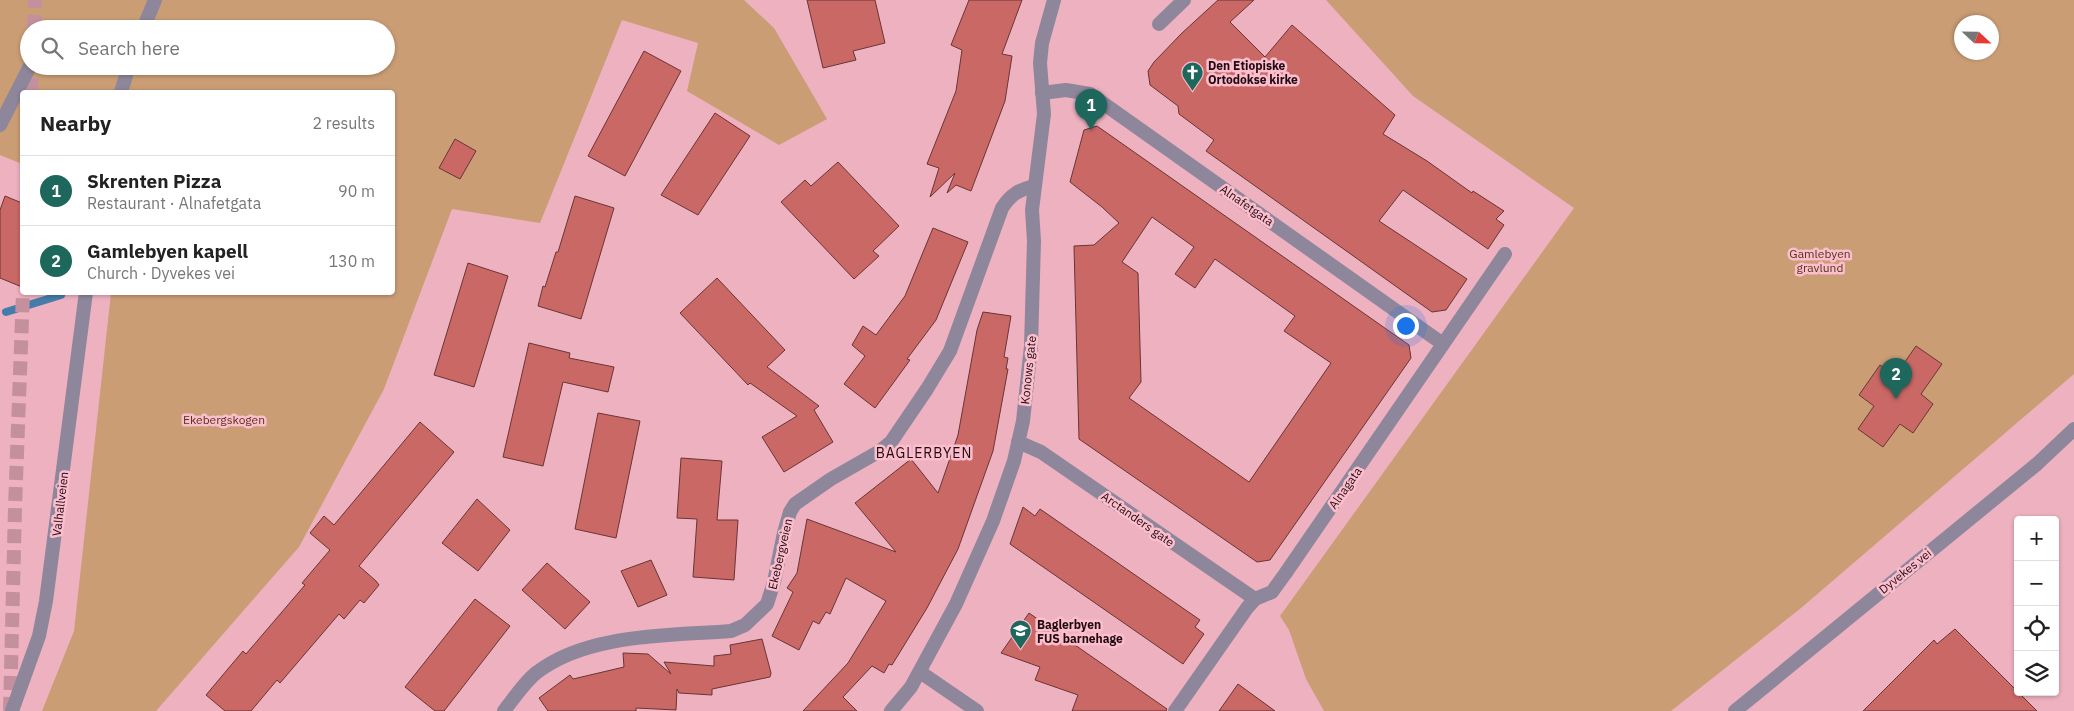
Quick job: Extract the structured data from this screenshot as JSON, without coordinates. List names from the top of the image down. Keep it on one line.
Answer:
{"streets":{"street":["Alnafetgata","Konows gate","Alnagata","Valhallveien","Arctanders gate","Ekebergveien","Dyvekes vei"]},"crossings":[["Alnafetgata","Konows gate"],["Alnafetgata","Alnagata"],["Konows gate","Arctanders gate"],["Konows gate","Ekebergveien"],["Alnagata","Arctanders gate"]],"districts":["BAGLERBYEN"],"parks":["Gamlebyen gravlund","Ekebergskogen"],"places":{"church":["Den Etiopiske Ortodokse kirke"],"school or university":["Baglerbyen FUS barnehage"]},"north":"right","page":{"search":"Search here","pins":["1","2"],"heading":["Nearby","2 results"],"list":[{"mark":"1","name":"Skrenten Pizza","note":"Restaurant · Alnafetgata","value":"90 m"},{"mark":"2","name":"Gamlebyen kapell","note":"Church · Dyvekes vei","value":"130 m"}],"map_buttons":["+","−"]}}
